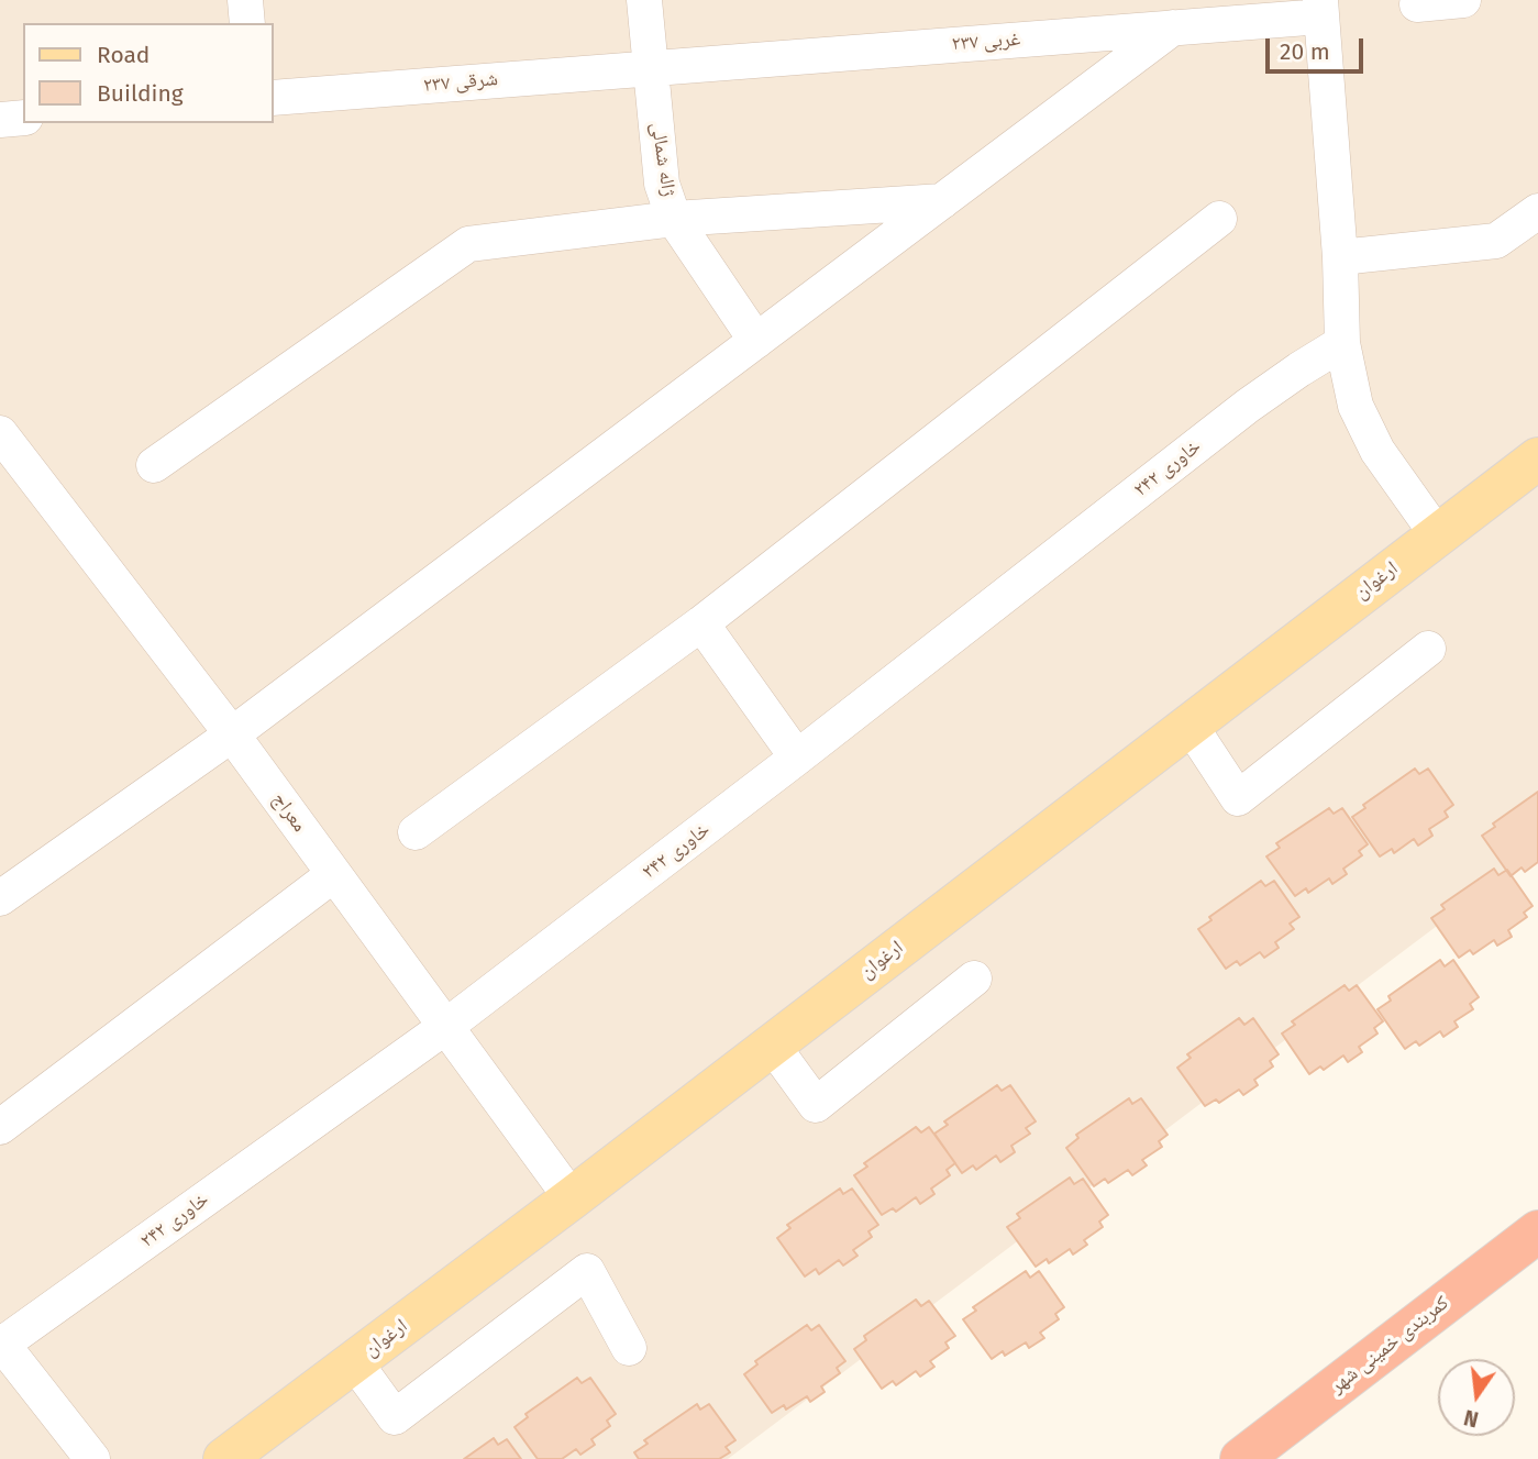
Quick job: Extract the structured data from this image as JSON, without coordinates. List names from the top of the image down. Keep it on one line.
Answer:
{"streets":{"highway":["کمربندی خمینی شهر"],"main road":["ارغوان"],"street":["۲۳۷ غربی","۲۳۷ شرقی","ژاله شمالی","۲۴۲ خاوری","معراج"]},"crossings":[["۲۳۷ غربی","۲۳۷ شرقی"],["۲۳۷ غربی","ژاله شمالی"],["۲۳۷ شرقی","ژاله شمالی"],["۲۴۲ خاوری","معراج"],["ارغوان","معراج"]],"legend":["Road","Building"],"scale_bar":"20 m","north":"bottom"}
